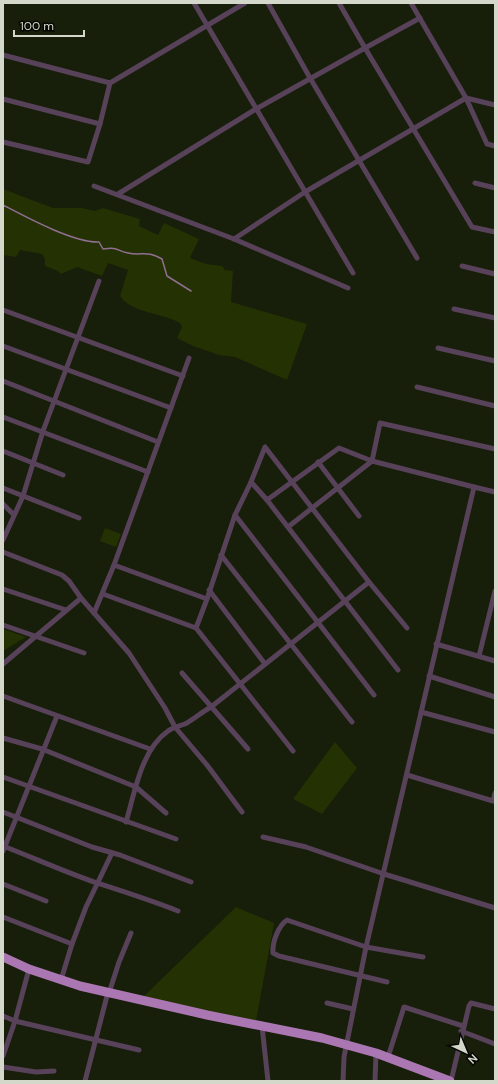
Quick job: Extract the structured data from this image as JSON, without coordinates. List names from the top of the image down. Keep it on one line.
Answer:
{"scale_bar":"100 m","north":"bottom right"}
